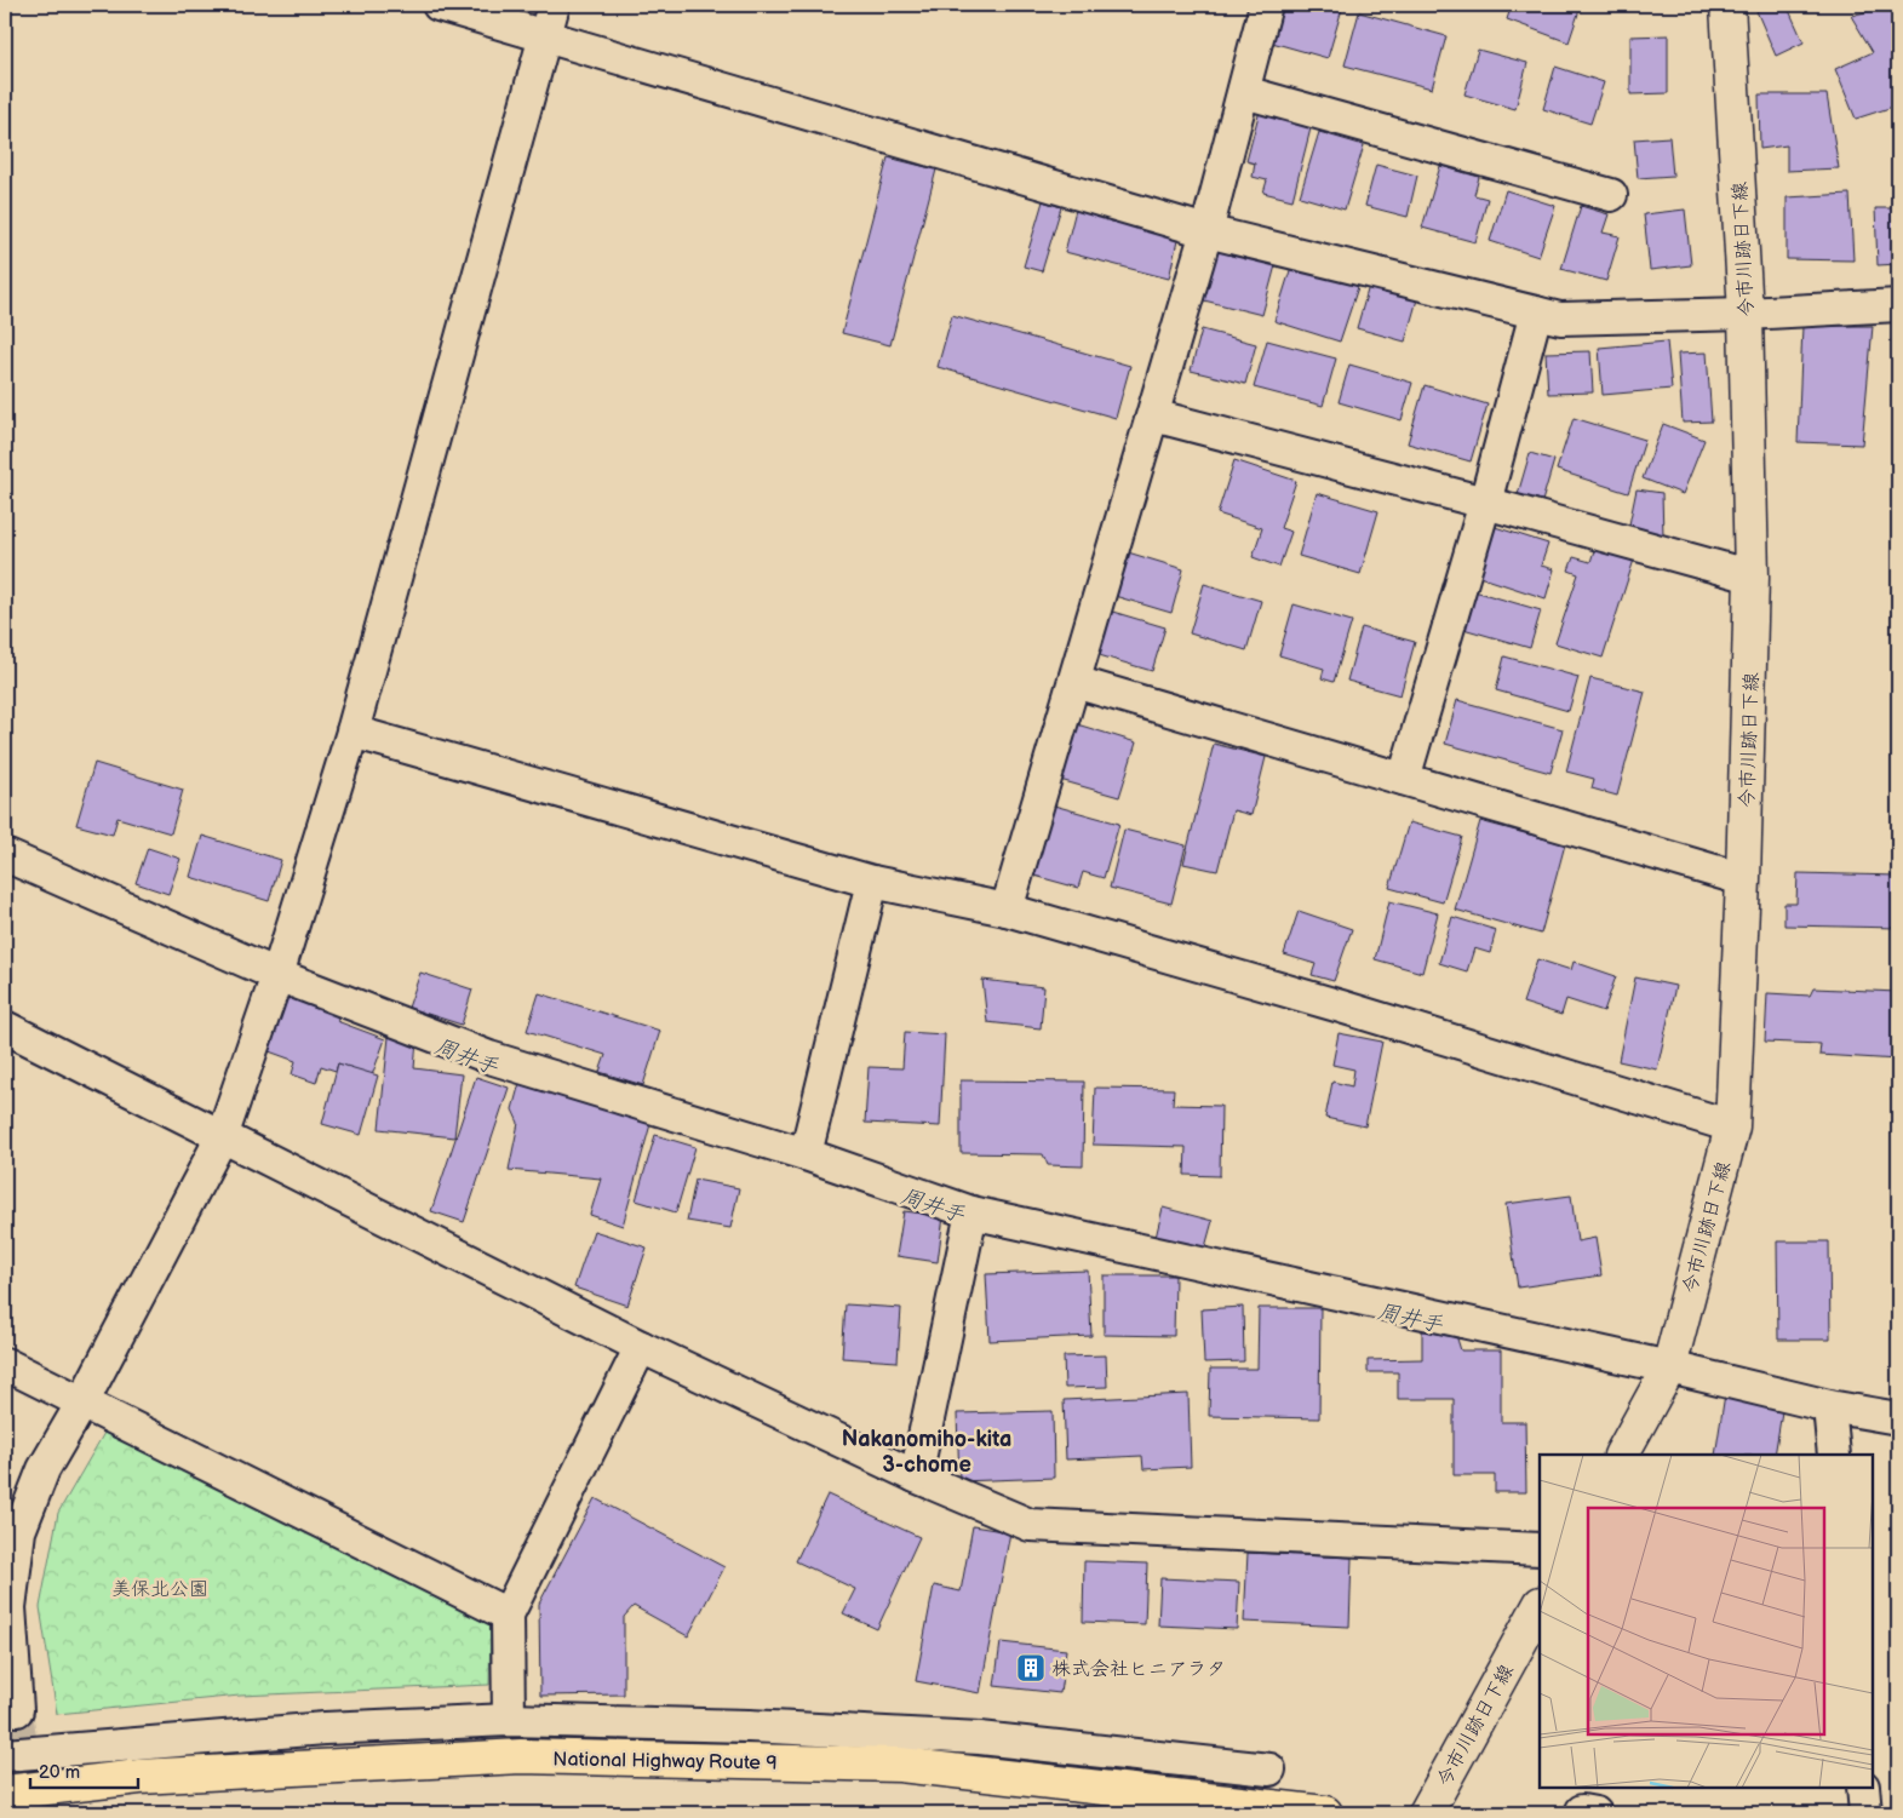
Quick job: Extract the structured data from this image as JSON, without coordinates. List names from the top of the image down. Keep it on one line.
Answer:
{"streets":{"highway":["National Highway Route 9"],"street":["今市川跡日下線"]},"districts":["Nakanomiho-kita 3-chome"],"water":["周井手"],"parks":["美保北公園"],"places":{"building":["株式会社ヒニアラタ"]},"scale_bar":"20 m"}
